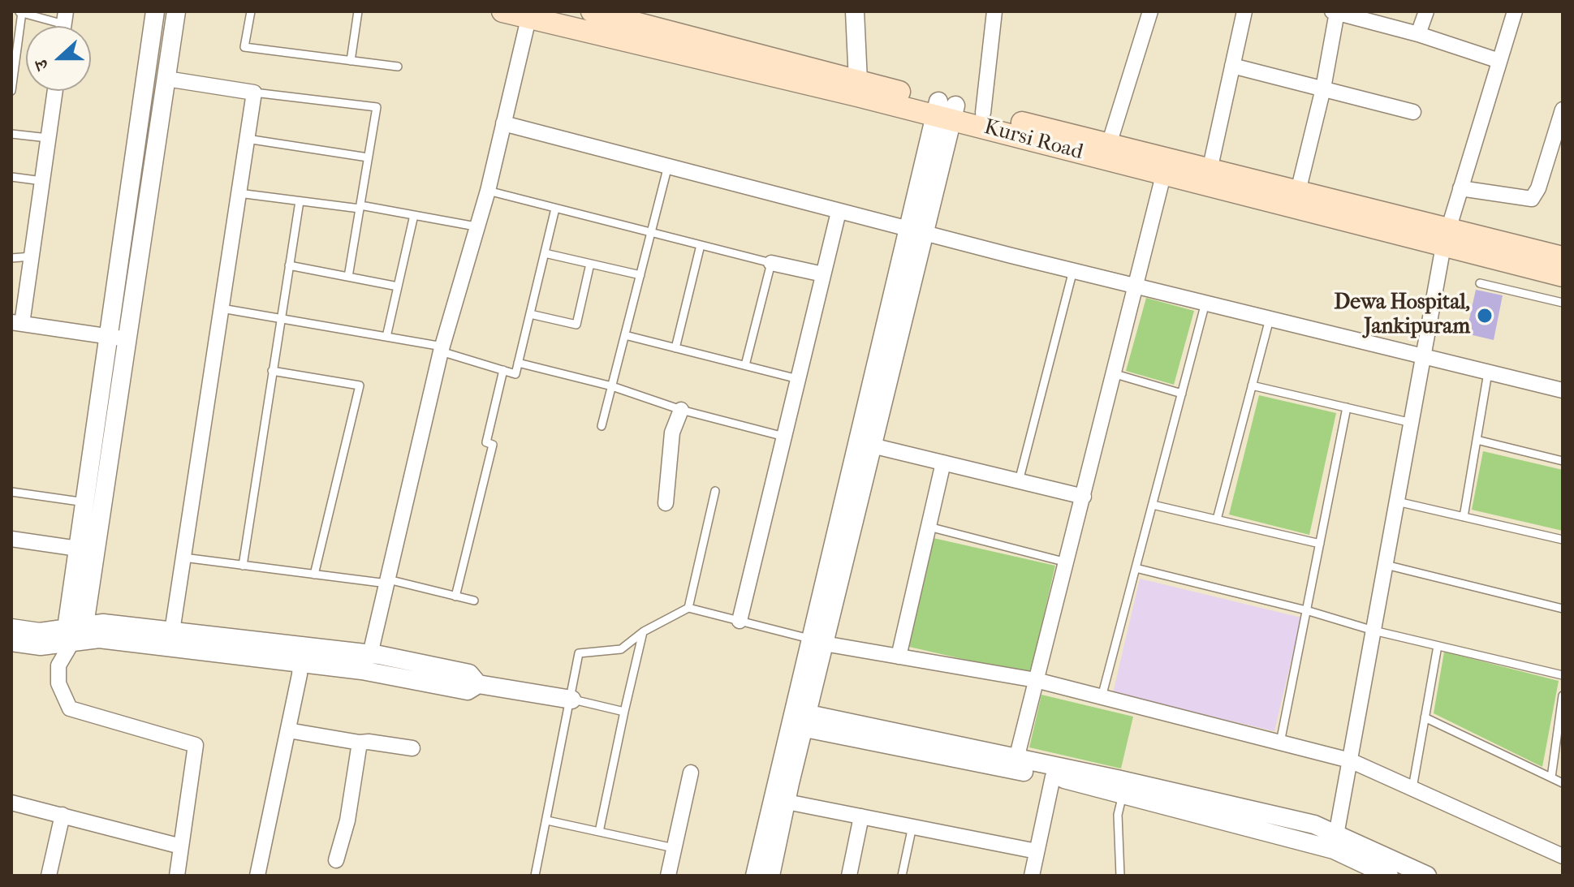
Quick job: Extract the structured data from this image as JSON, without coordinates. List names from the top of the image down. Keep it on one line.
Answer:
{"streets":{"main road":["Kursi Road"]},"places":["Dewa Hospital, Jankipuram"],"north":"left"}
